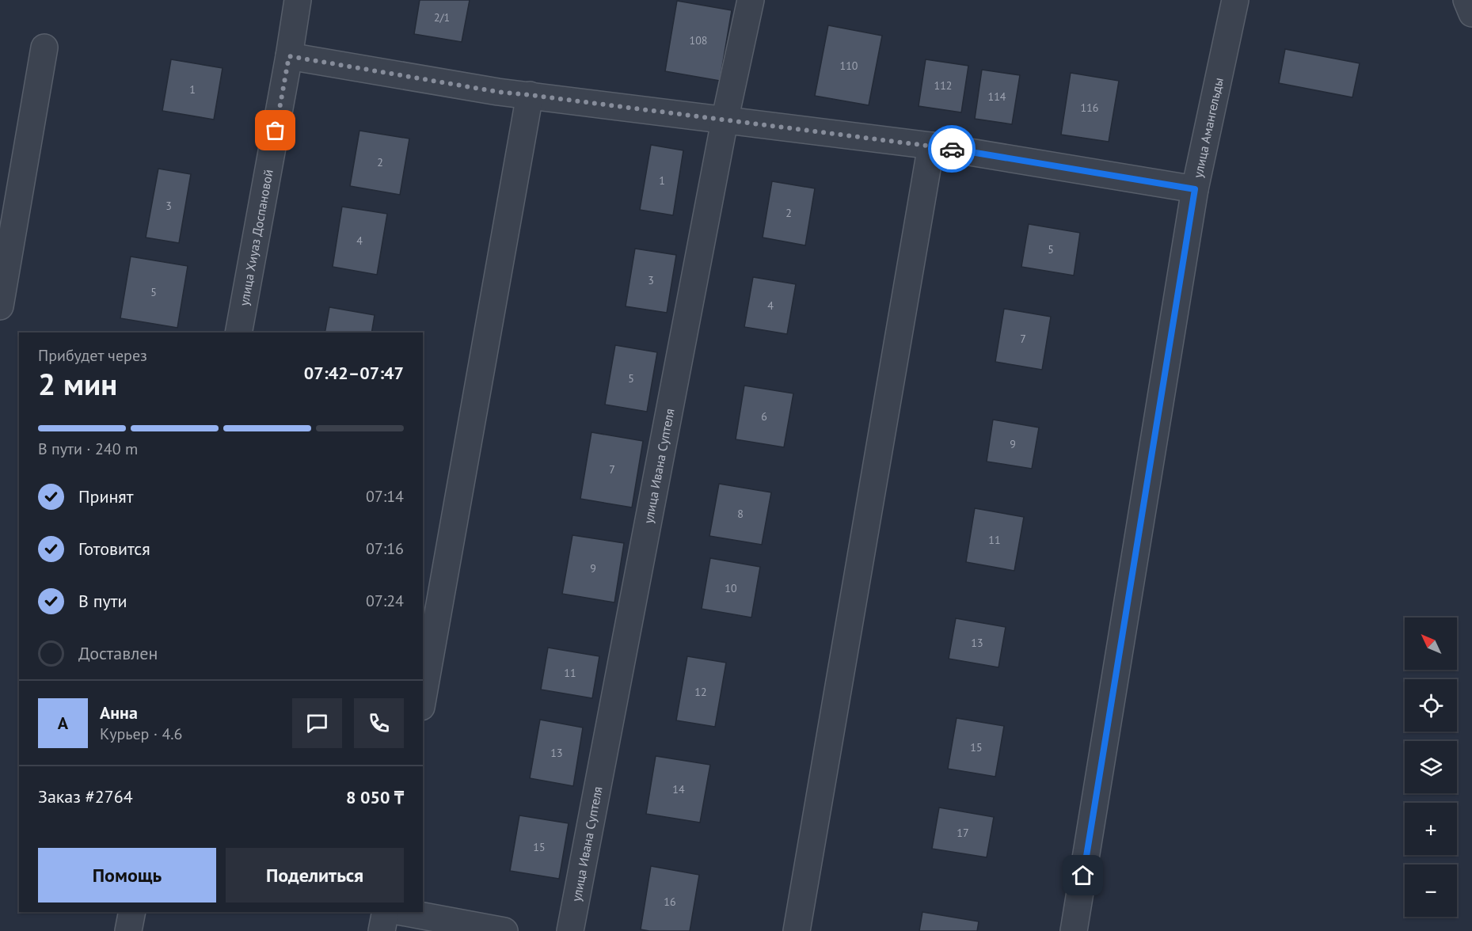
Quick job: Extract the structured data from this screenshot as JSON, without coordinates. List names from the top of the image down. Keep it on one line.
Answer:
{"streets":{"street":["улица Амангельды","улица Хиуаз Доспановой","улица Ивана Суптеля"]},"house_numbers":["2/1","108","110","112","1","114","116","2","1","3","2","4","5","3","5","4","7","5","6","9","7","8","11","9","10","13","11","12","15","13","14","17","15","16"],"north":"top left","page":{"heading":["2 мин","Прибудет через","07:42–07:47"],"panel":["Анна","Курьер · 4.6","Заказ #2764","8 050 ₸"],"bar":"В пути · 240 m","list":[["Принят","07:14"],["Готовится","07:16"],["В пути","07:24"],"Доставлен"],"map_buttons":["+","−"],"round":"А","buttons":["Помощь","Поделиться"]}}
